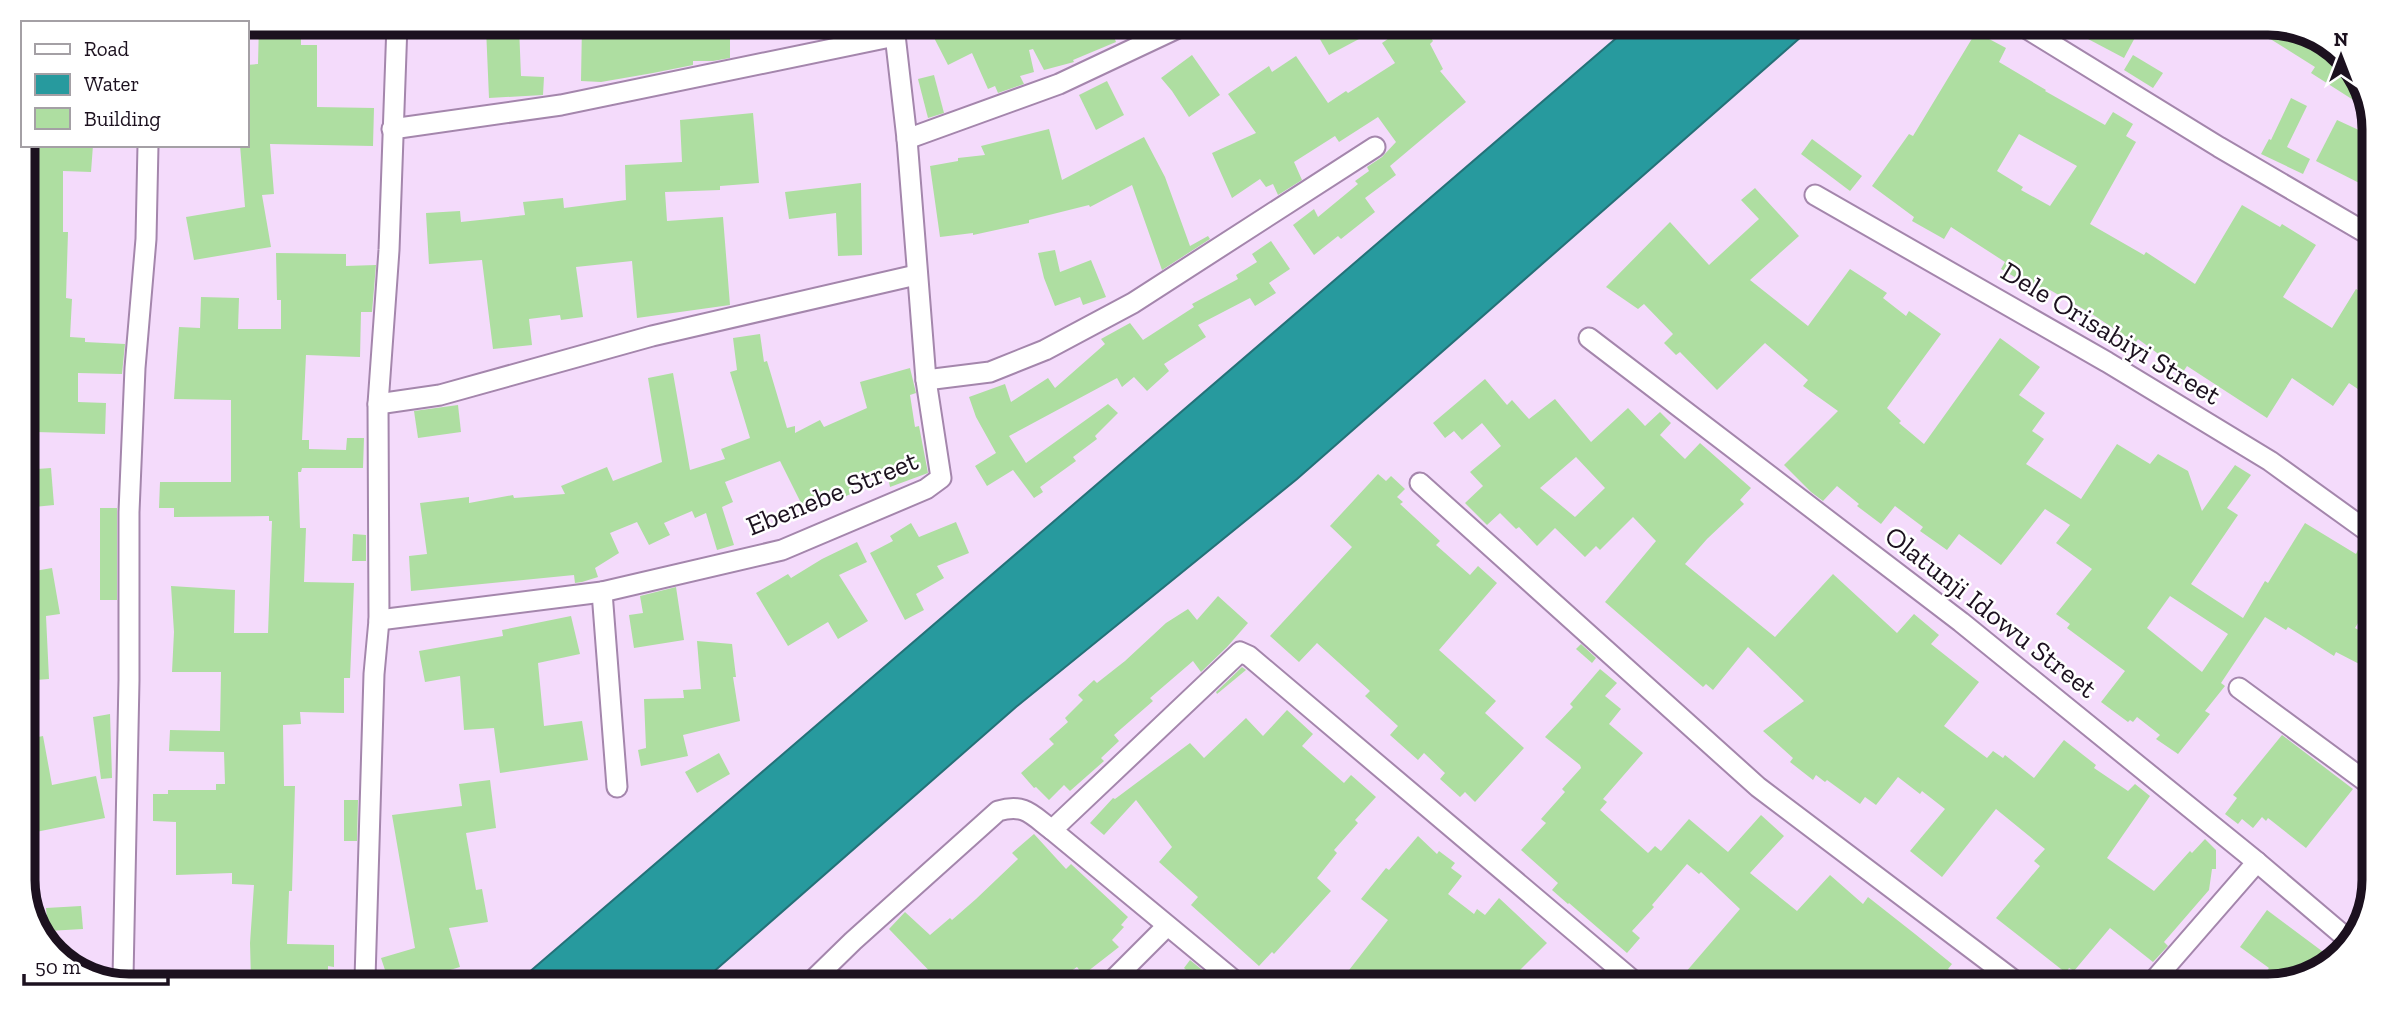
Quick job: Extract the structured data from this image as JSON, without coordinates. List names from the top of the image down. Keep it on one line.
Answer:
{"streets":{"street":["Dele Orisabiyi Street","Ebenebe Street","Olatunji Idowu Street"]},"legend":["Road","Water","Building"],"scale_bar":"50 m","north":"top"}
